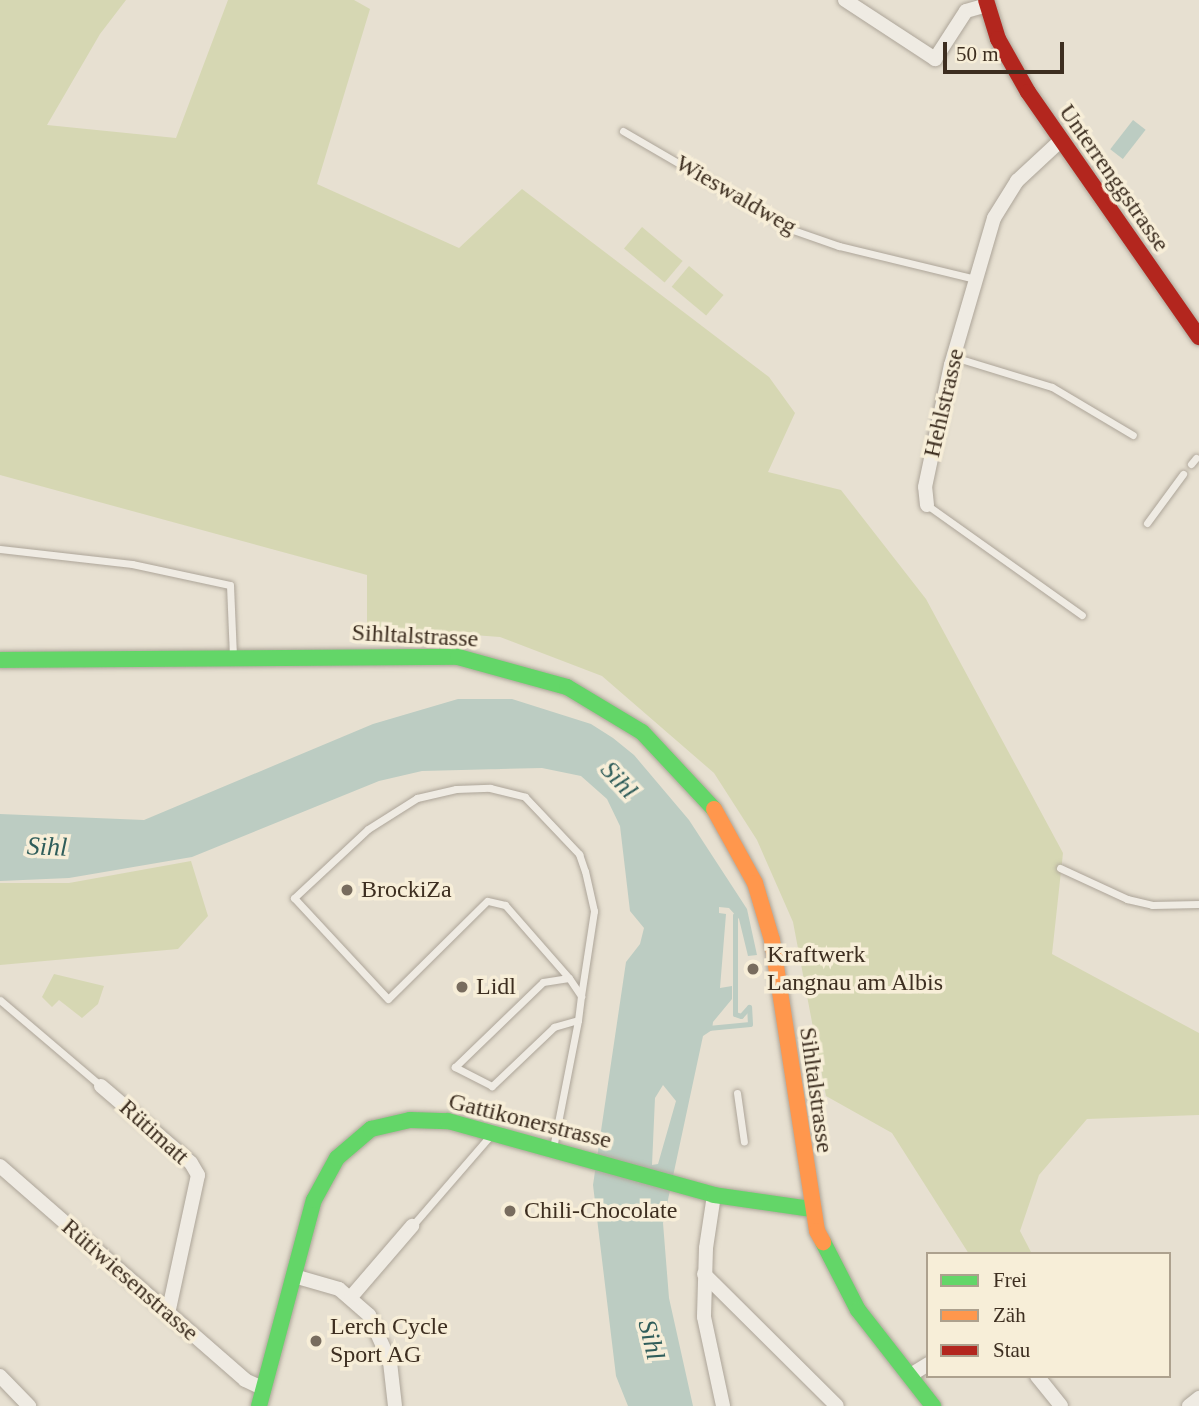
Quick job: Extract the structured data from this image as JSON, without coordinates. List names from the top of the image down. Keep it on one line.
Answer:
{"streets":{"main road":["Unterrenggstrasse","Sihltalstrasse","Gattikonerstrasse"],"street":["Hehlstrasse","Rütimatt","Rütiwiesenstrasse"],"lane":["Wieswaldweg"]},"crossings":[["Unterrenggstrasse","Hehlstrasse"],["Wieswaldweg","Hehlstrasse"],["Sihltalstrasse","Gattikonerstrasse"],["Gattikonerstrasse","Rütiwiesenstrasse"],["Rütimatt","Rütiwiesenstrasse"]],"water":["Sihl"],"places":["BrockiZa","Kraftwerk Langnau am Albis","Lidl","Chili-Chocolate","Lerch Cycle Sport AG"],"legend":["Frei","Zäh","Stau"],"scale_bar":"50 m"}
